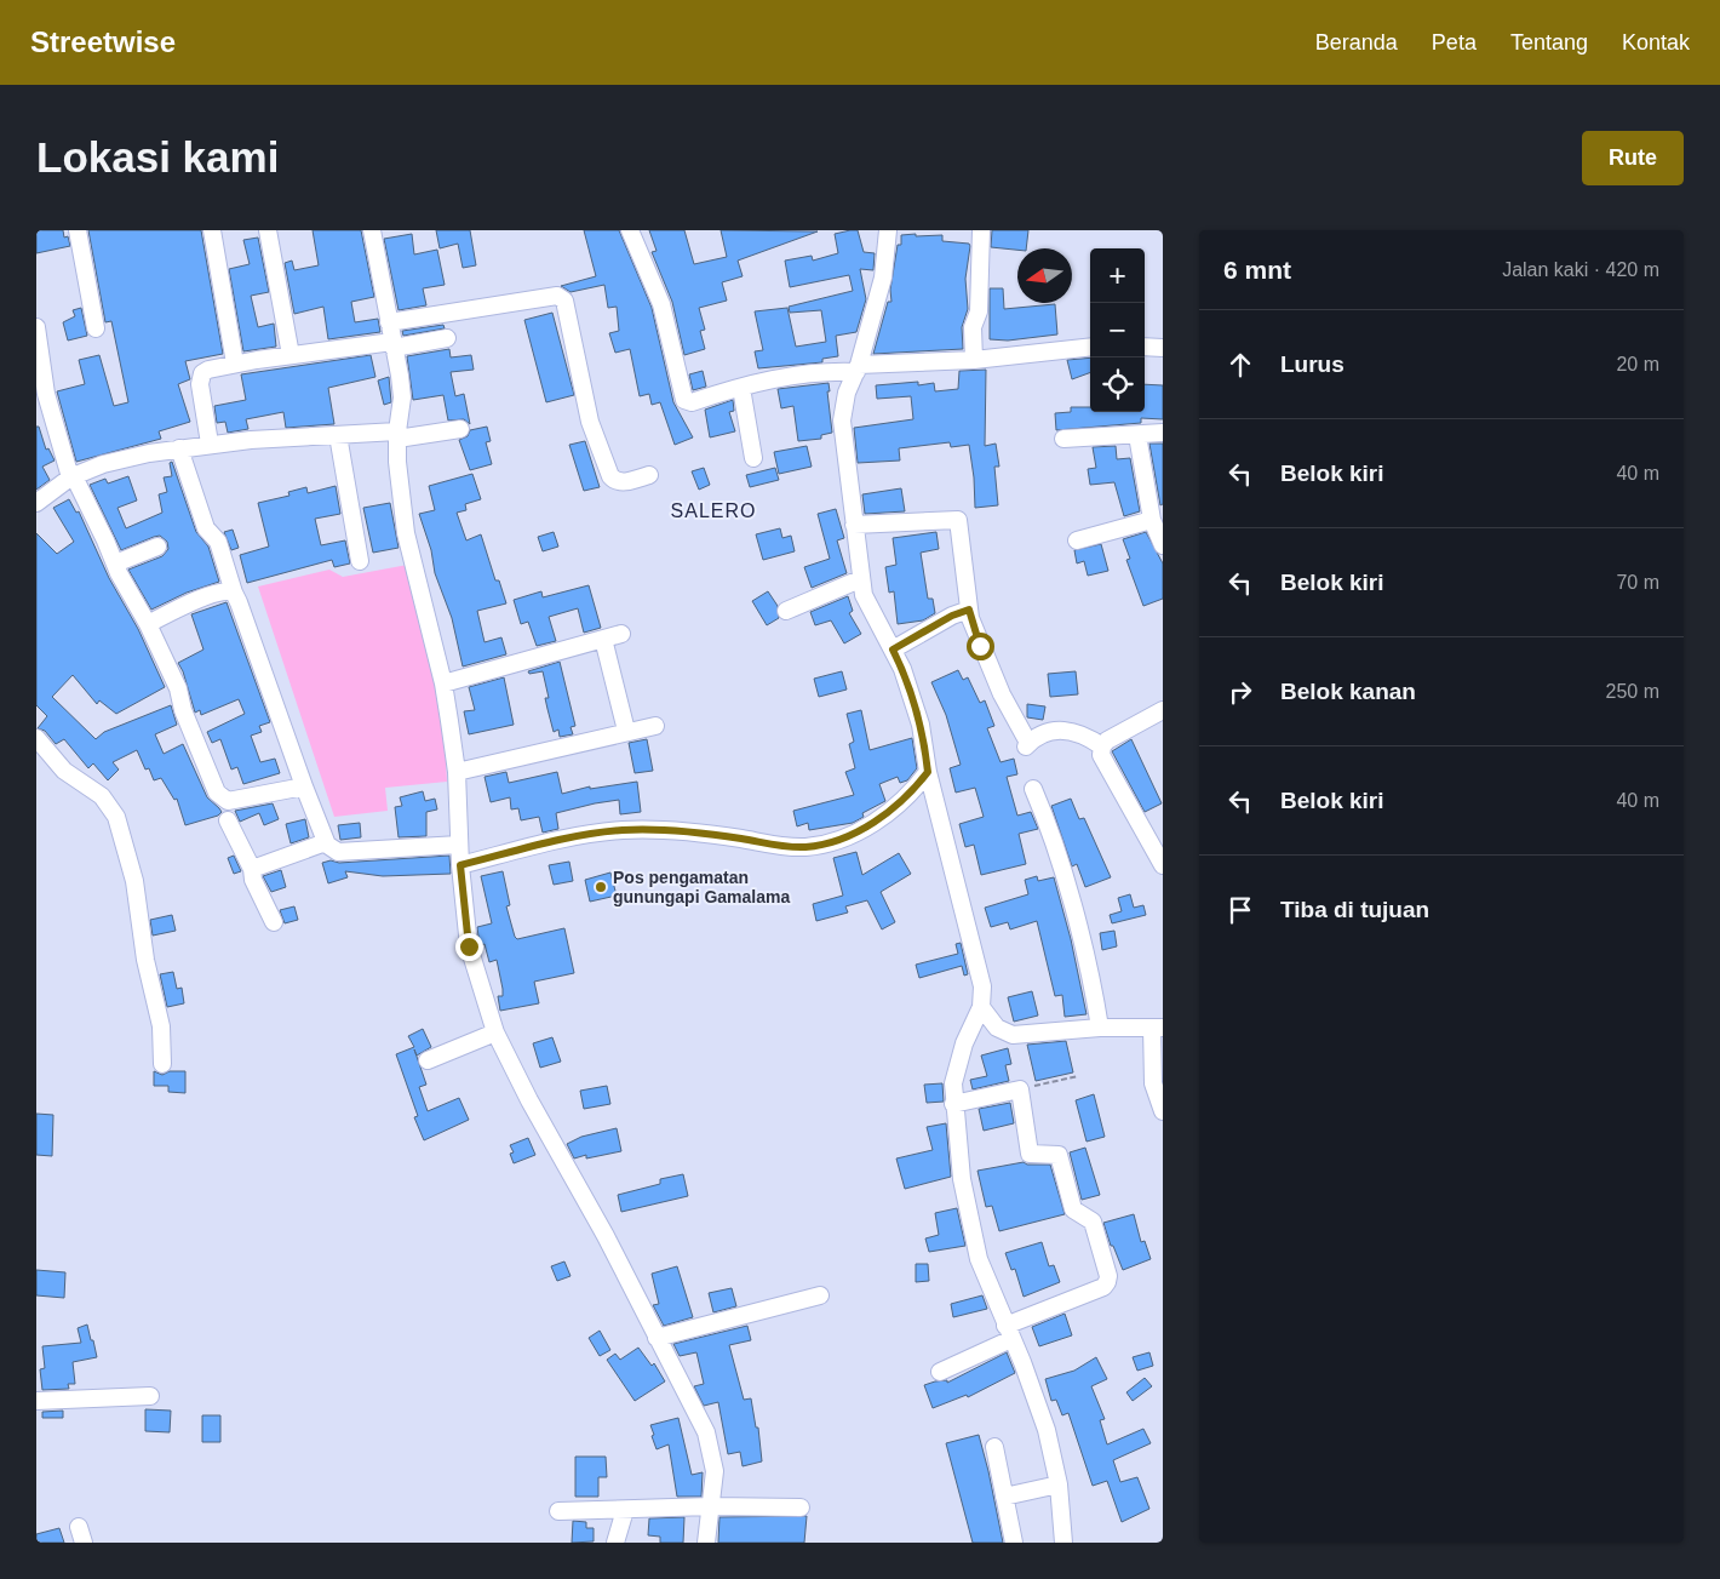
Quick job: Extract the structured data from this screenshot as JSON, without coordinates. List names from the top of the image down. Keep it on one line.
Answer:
{"districts":["SALERO"],"places":["Pos pengamatan gunungapi Gamalama"],"north":"left","page":{"header":"Streetwise","nav":["Beranda","Peta","Tentang","Kontak"],"buttons":"Rute","title":"Lokasi kami","heading":["6 mnt","Jalan kaki · 420 m"],"map_buttons":["+","−"],"list":[["Lurus","20 m"],["Belok kiri","40 m"],["Belok kiri","70 m"],["Belok kanan","250 m"],["Belok kiri","40 m"],"Tiba di tujuan"]}}
